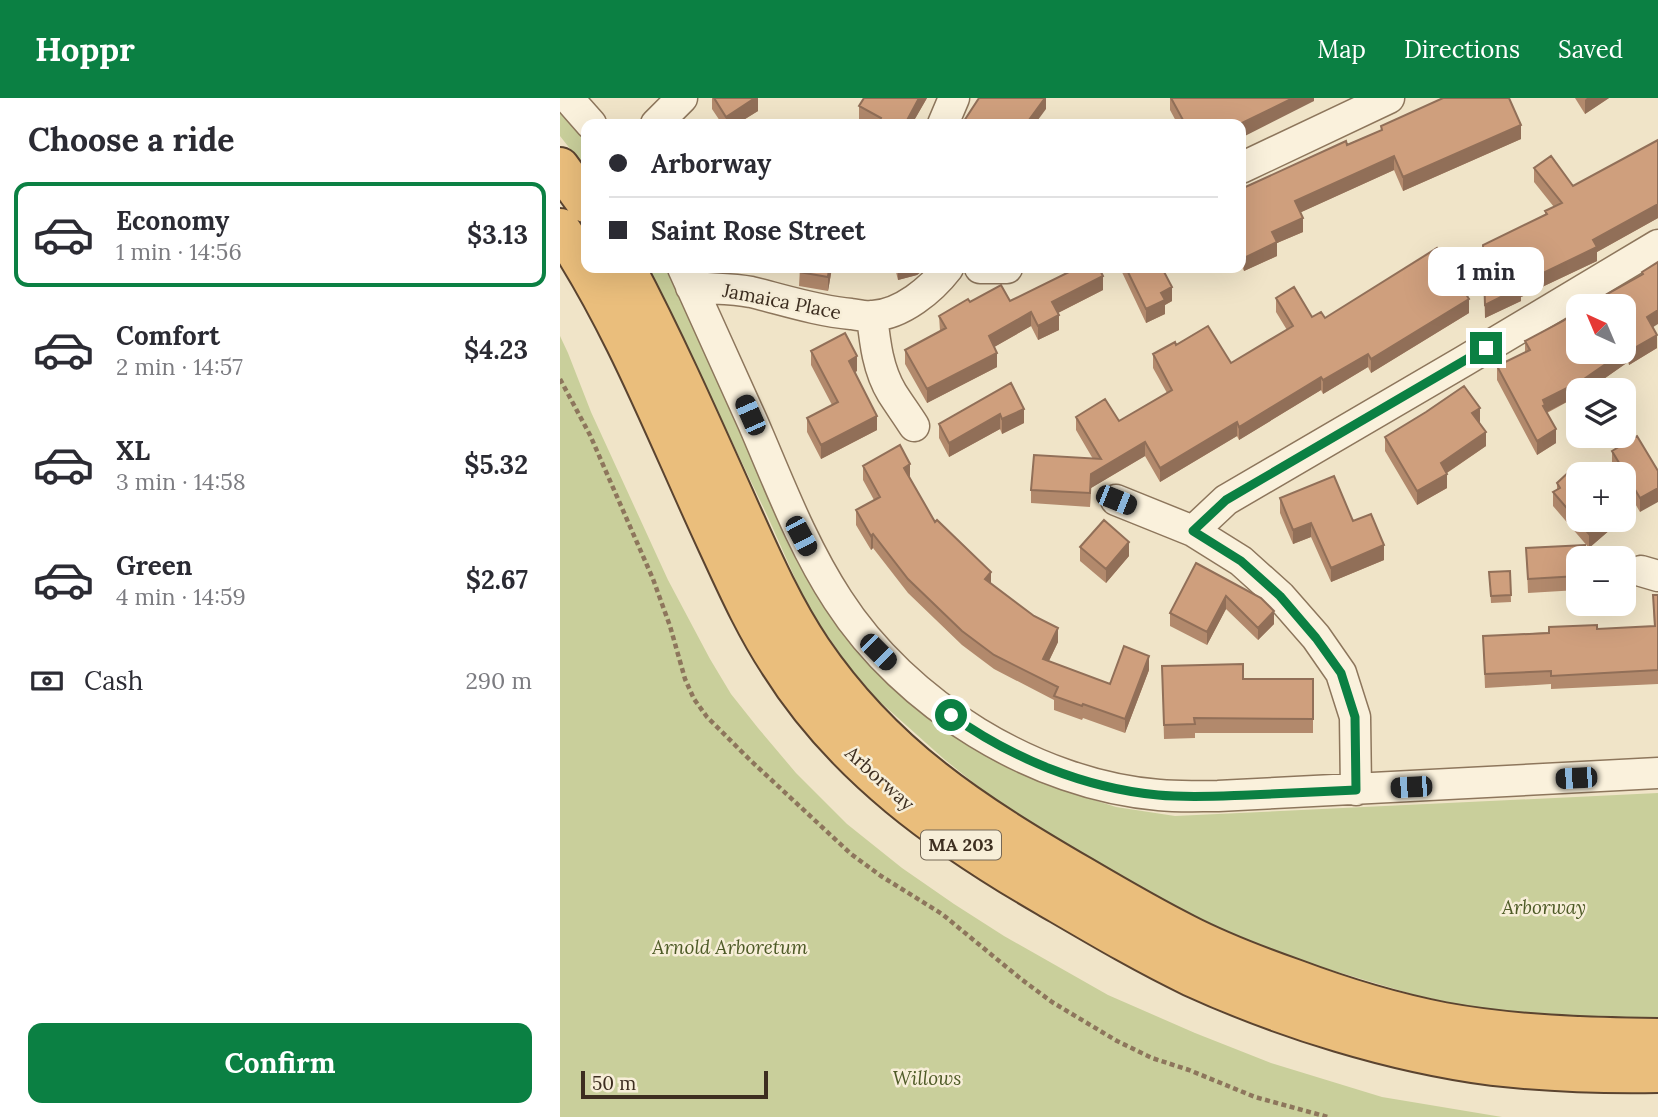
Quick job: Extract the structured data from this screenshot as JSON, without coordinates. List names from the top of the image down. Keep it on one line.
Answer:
{"streets":{"highway":["Arborway","MA 203"],"street":["Jamaica Place"]},"parks":["Arborway","Arnold Arboretum","Willows"],"scale_bar":"50 m","north":"top left","page":{"header":"Hoppr","nav":["Map","Directions","Saved"],"heading":"Choose a ride","banner":["Arborway","Saint Rose Street"],"list":[{"name":"Economy","note":"1 min · 14:56","value":"$3.13"},{"name":"Comfort","note":"2 min · 14:57","value":"$4.23"},{"name":"XL","note":"3 min · 14:58","value":"$5.32"},{"name":"Green","note":"4 min · 14:59","value":"$2.67"}],"bubble":"1 min","map_buttons":["+","−"],"pay":["Cash","290 m"],"buttons":"Confirm","scale":"50 m"}}
